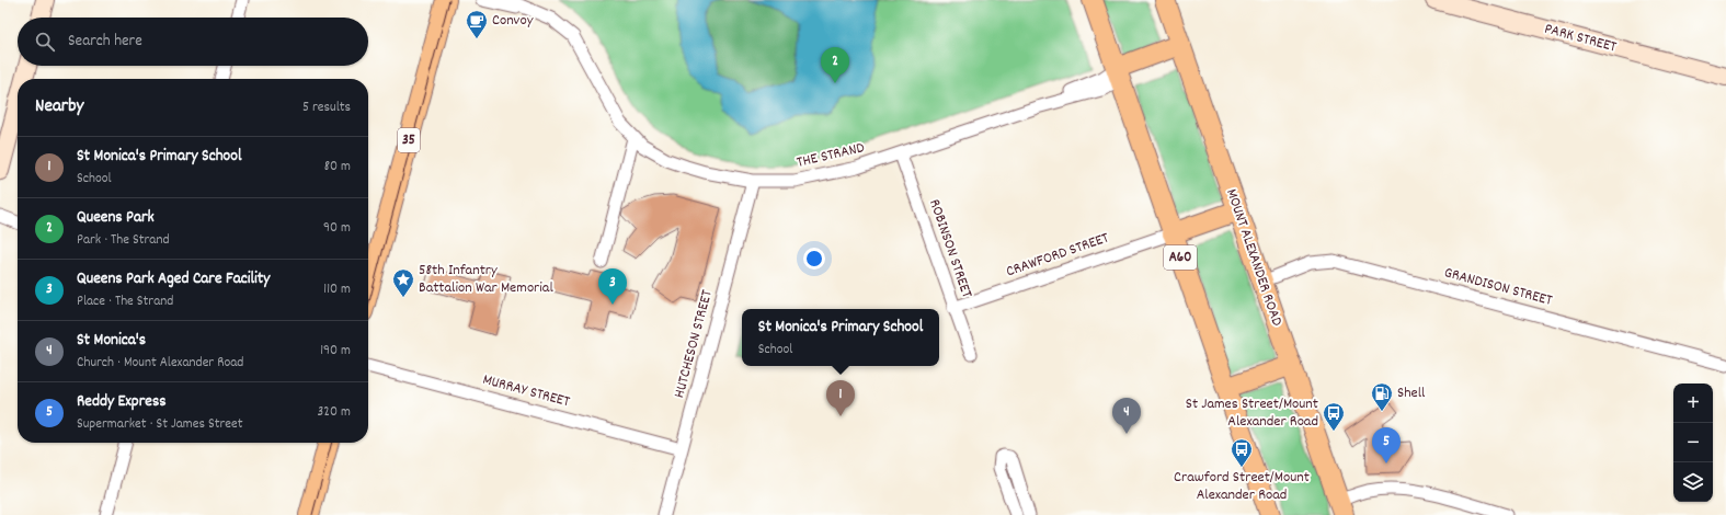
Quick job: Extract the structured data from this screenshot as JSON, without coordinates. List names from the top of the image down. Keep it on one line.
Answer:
{"streets":{"main road":["35","A60","MOUNT ALEXANDER ROAD"],"street":["PARK STREET","THE STRAND","ROBINSON STREET","CRAWFORD STREET","GRANDISON STREET","HUTCHESON STREET","MURRAY STREET"]},"crossings":[["THE STRAND","ROBINSON STREET"],["THE STRAND","A60"],["THE STRAND","HUTCHESON STREET"],["ROBINSON STREET","CRAWFORD STREET"],["CRAWFORD STREET","A60"],["MOUNT ALEXANDER ROAD","GRANDISON STREET"],["HUTCHESON STREET","MURRAY STREET"]],"places":{"cafe":["Convoy"],"place":["58th Infantry Battalion War Memorial"],"fuel station":["Shell"],"bus stop":["St James Street/Mount Alexander Road","Crawford Street/Mount Alexander Road"]},"page":{"search":"Search here","pins":["2","3","1","4","5"],"heading":["Nearby","5 results"],"list":[{"mark":"1","name":"St Monica's Primary School","note":"School","value":"80 m"},{"mark":"2","name":"Queens Park","note":"Park · The Strand","value":"90 m"},{"mark":"3","name":"Queens Park Aged Care Facility","note":"Place · The Strand","value":"110 m"},{"mark":"4","name":"St Monica's","note":"Church · Mount Alexander Road","value":"190 m"},{"mark":"5","name":"Reddy Express","note":"Supermarket · St James Street","value":"320 m"}],"popup":["St Monica's Primary School","School"],"map_buttons":["+","−"]}}
